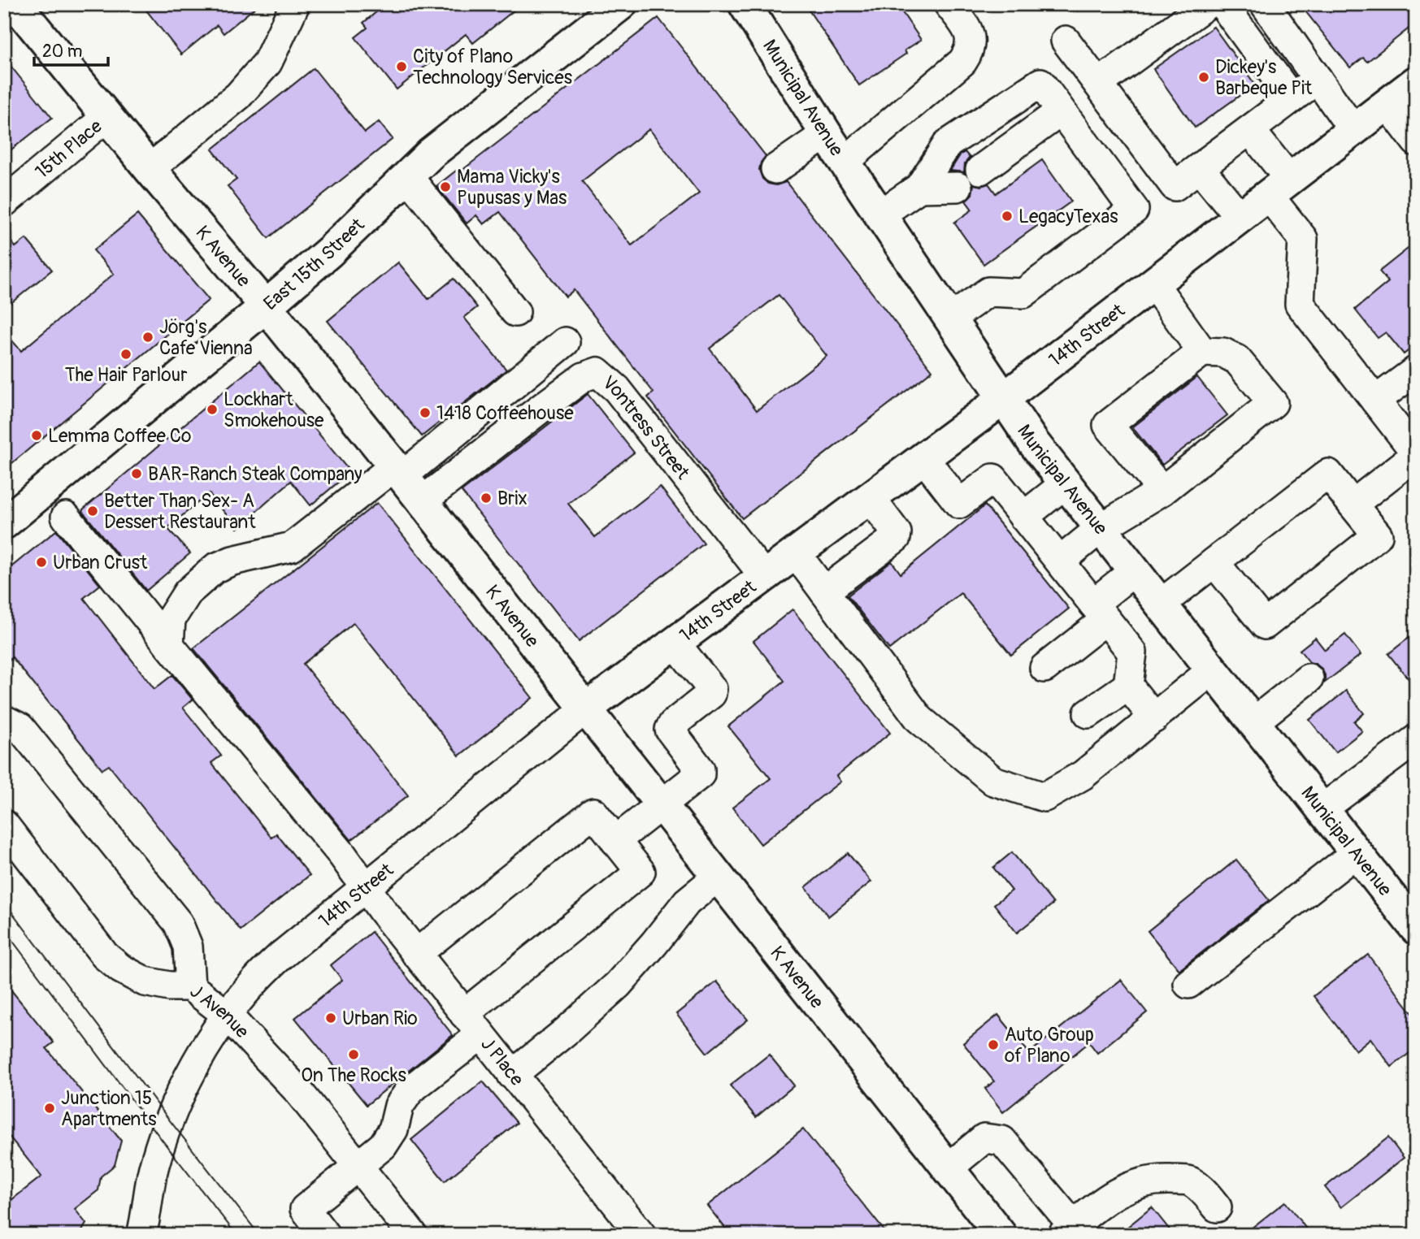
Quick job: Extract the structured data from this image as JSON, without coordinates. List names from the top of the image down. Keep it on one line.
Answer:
{"streets":{"main road":["Municipal Avenue","K Avenue","East 15th Street","14th Street"],"street":["15th Place","Vontress Street","J Avenue","J Place"]},"crossings":[["Municipal Avenue","14th Street"],["15th Place","K Avenue"],["K Avenue","East 15th Street"],["K Avenue","14th Street"],["K Avenue","Vontress Street"],["14th Street","Vontress Street"],["14th Street","J Avenue"],["14th Street","J Place"]],"places":["City of Plano Technology Services","Dickey's Barbeque Pit","Mama Vicky's Pupusas y Mas","LegacyTexas","Jörg's Cafe Vienna","The Hair Parlour","Lockhart Smokehouse","1418 Coffeehouse","Lemma Coffee Co","BAR-Ranch Steak Company","Brix","Better Than Sex- A Dessert Restaurant","Urban Crust","Urban Rio","Auto Group of Plano","On The Rocks","Junction 15 Apartments"],"scale_bar":"20 m"}
